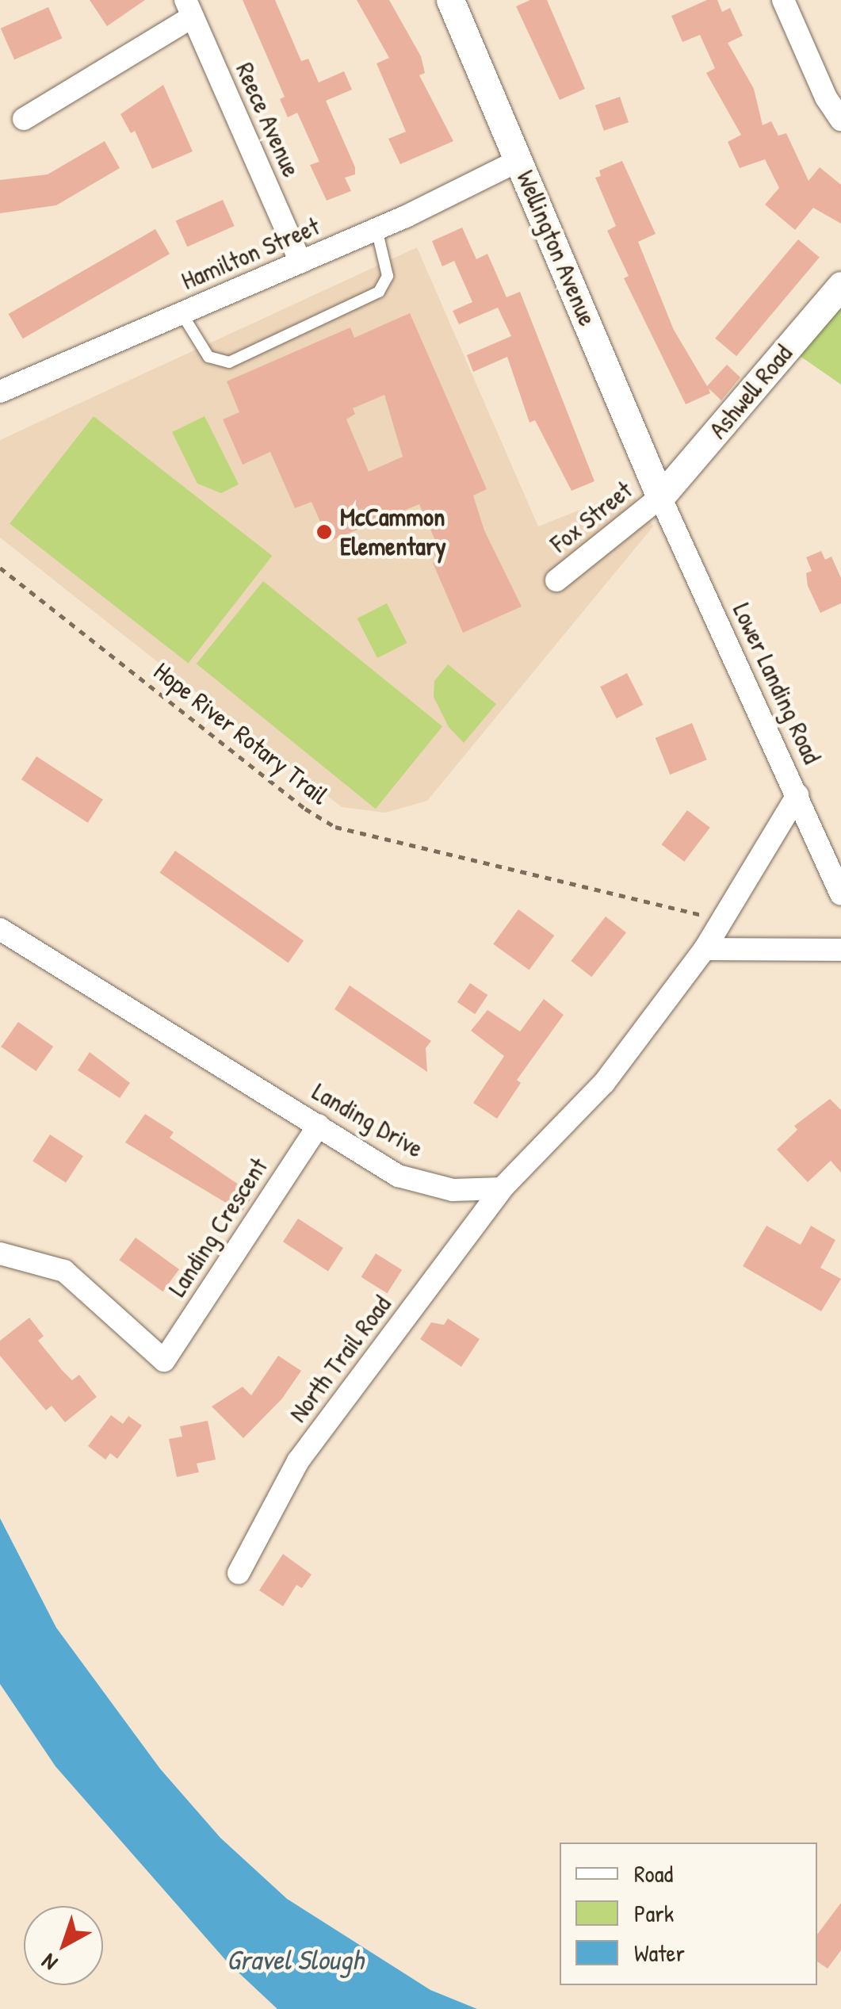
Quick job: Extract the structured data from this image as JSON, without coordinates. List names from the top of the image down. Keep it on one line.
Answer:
{"streets":{"street":["Reece Avenue","Wellington Avenue","Hamilton Street","Ashwell Road","Fox Street","Lower Landing Road","Landing Drive","Landing Crescent","North Trail Road"],"path":["Hope River Rotary Trail"]},"crossings":[["Reece Avenue","Hamilton Street"],["Wellington Avenue","Hamilton Street"],["Wellington Avenue","Ashwell Road"],["Wellington Avenue","Fox Street"],["Wellington Avenue","Lower Landing Road"],["Ashwell Road","Fox Street"],["Ashwell Road","Lower Landing Road"],["Fox Street","Lower Landing Road"],["Landing Drive","Landing Crescent"],["Landing Drive","North Trail Road"]],"water":["Gravel Slough"],"places":["McCammon Elementary"],"legend":["Road","Park","Water"],"north":"bottom left"}
